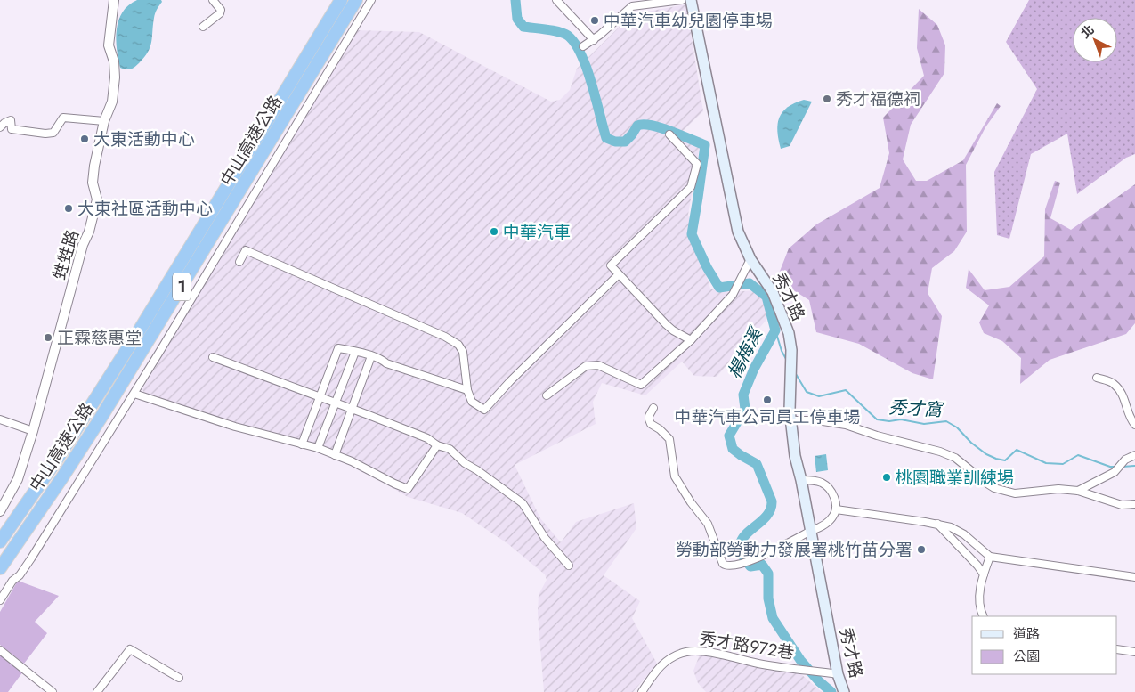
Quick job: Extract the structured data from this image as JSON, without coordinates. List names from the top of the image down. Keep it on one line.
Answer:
{"streets":{"highway":["中山高速公路","1"],"main road":["秀才路"],"street":["甡甡路","秀才路972巷"]},"crossings":[["秀才路","秀才路972巷"]],"water":["楊梅溪","秀才窩"],"places":["中華汽車幼兒園停車場","秀才福德祠","大東活動中心","大東社區活動中心","中華汽車","正霖慈惠堂","中華汽車公司員工停車場","桃園職業訓練場","勞動部勞動力發展署桃竹苗分署"],"legend":["道路","公園"],"north":"top left"}
